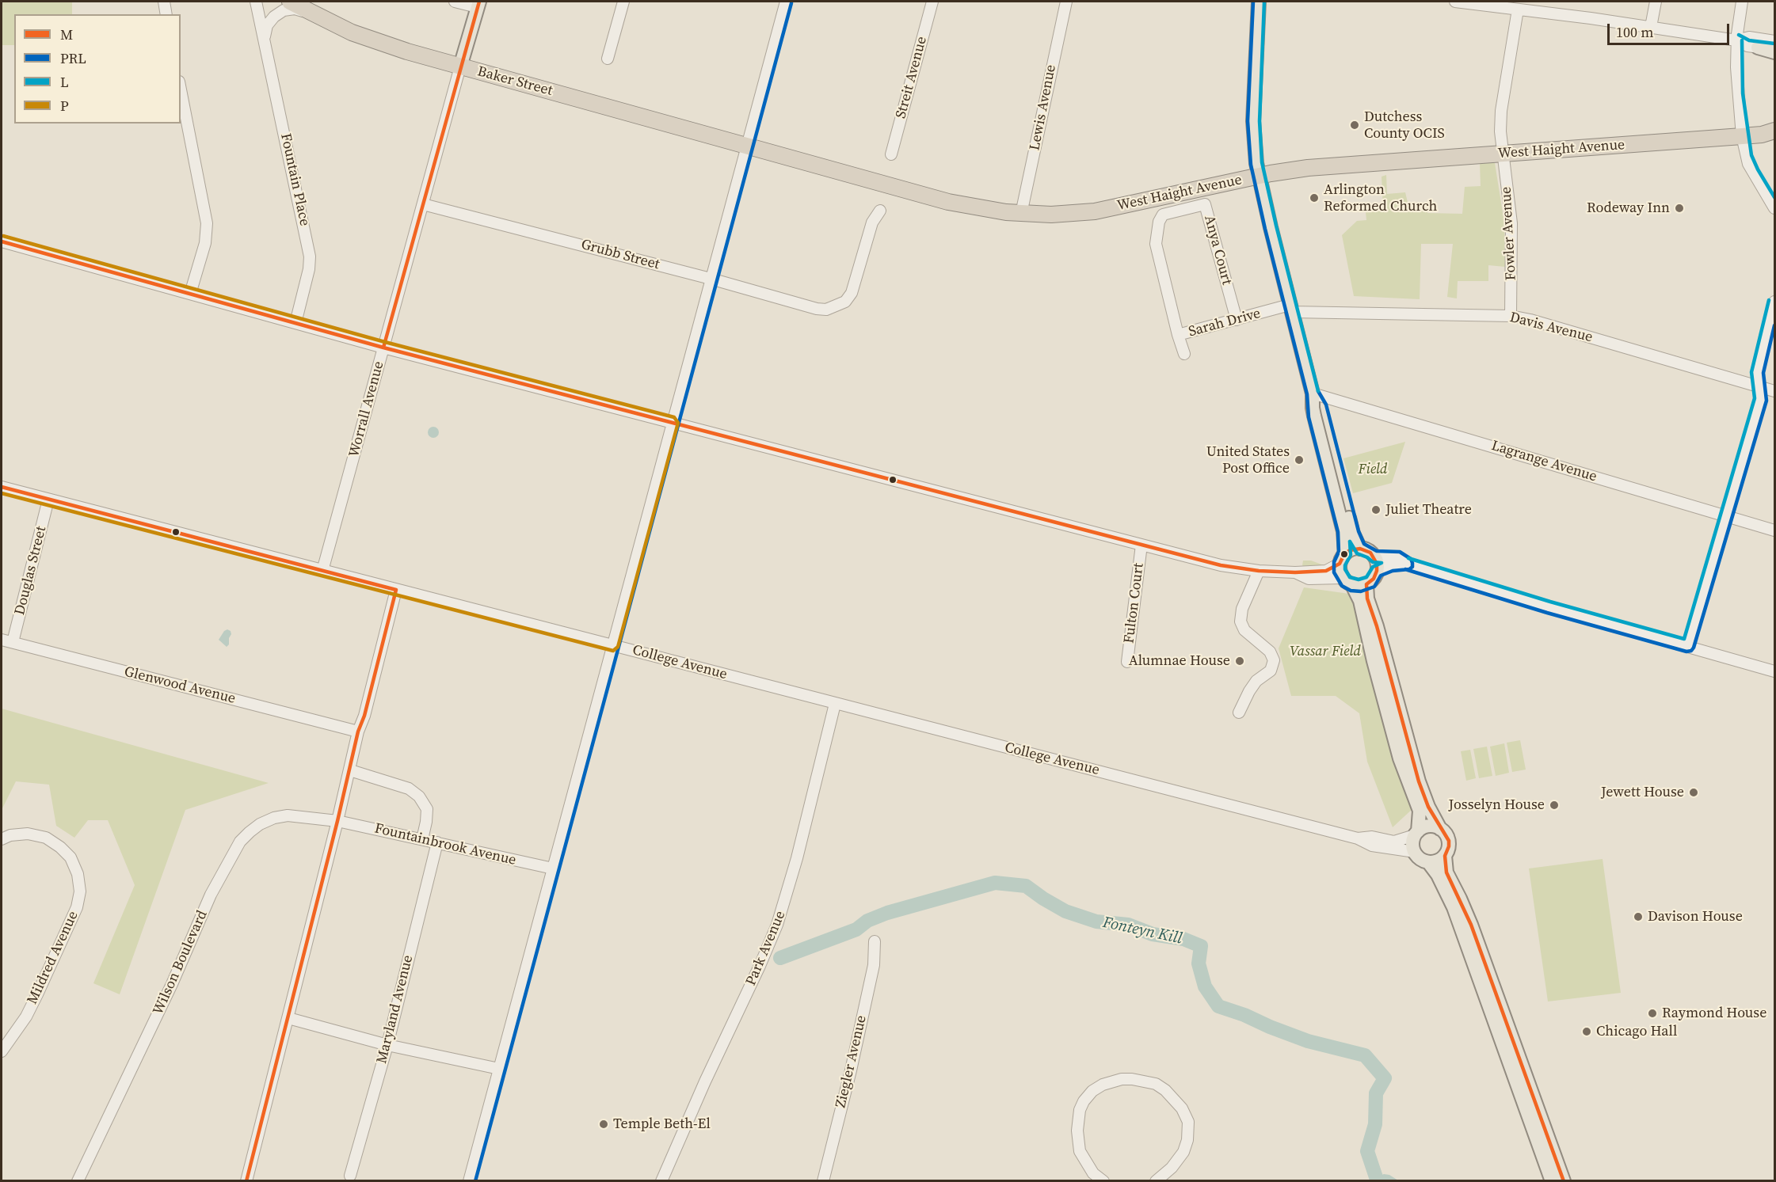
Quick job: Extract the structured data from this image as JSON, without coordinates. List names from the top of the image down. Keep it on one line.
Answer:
{"streets":{"highway":["Baker Street","West Haight Avenue"],"main road":["Worrall Avenue"],"street":["Streit Avenue","Lewis Avenue","Fountain Place","Fowler Avenue","Anya Court","Grubb Street","Sarah Drive","Davis Avenue","Lagrange Avenue","Douglas Street","Fulton Court","College Avenue","Glenwood Avenue","Fountainbrook Avenue","Park Avenue","Mildred Avenue","Wilson Boulevard","Maryland Avenue","Ziegler Avenue"]},"crossings":[["Baker Street","West Haight Avenue"],["Baker Street","Worrall Avenue"],["Lewis Avenue","West Haight Avenue"],["West Haight Avenue","Fowler Avenue"],["Fowler Avenue","Davis Avenue"],["Anya Court","Sarah Drive"],["Grubb Street","Worrall Avenue"],["Sarah Drive","Davis Avenue"],["Worrall Avenue","College Avenue"],["Douglas Street","College Avenue"],["Douglas Street","Glenwood Avenue"],["College Avenue","Park Avenue"],["Fountainbrook Avenue","Wilson Boulevard"],["Fountainbrook Avenue","Maryland Avenue"]],"water":["Fonteyn Kill"],"parks":["Field","Vassar Field"],"places":["Dutchess County OCIS","Arlington Reformed Church","Rodeway Inn","United States Post Office","Juliet Theatre","Alumnae House","Jewett House","Josselyn House","Davison House","Raymond House","Chicago Hall","Temple Beth-El"],"lines":["transit line M","transit line PRL","transit line L","transit line P"],"legend":["M","PRL","L","P"],"scale_bar":"100 m"}
